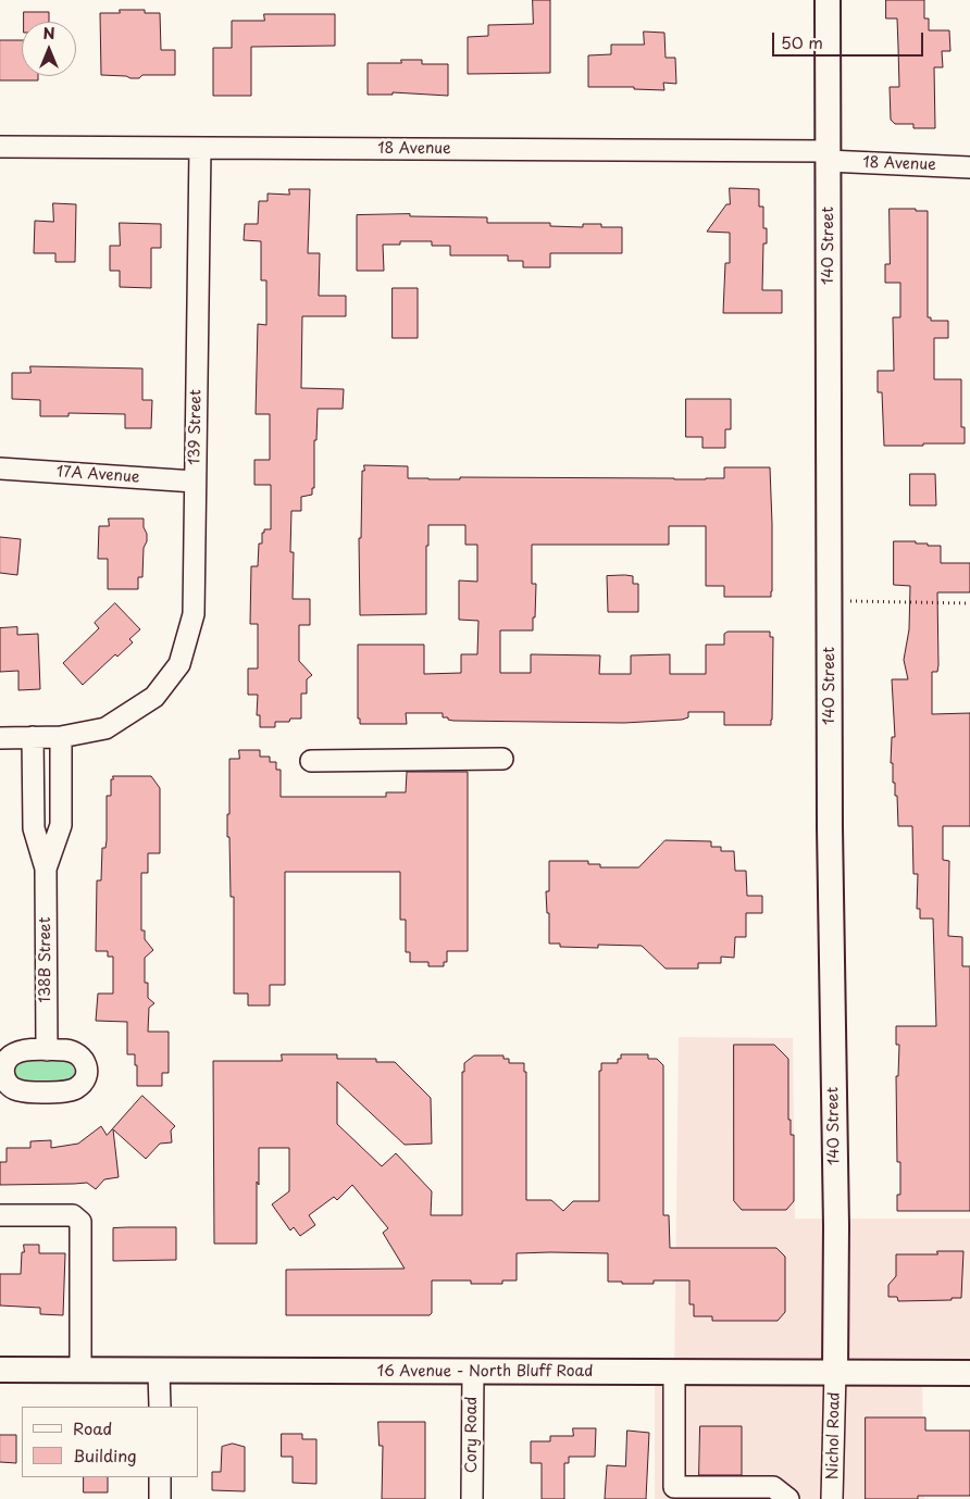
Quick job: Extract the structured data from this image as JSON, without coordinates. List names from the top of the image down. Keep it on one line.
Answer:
{"streets":{"main road":["140 Street","16 Avenue - North Bluff Road"],"street":["18 Avenue","139 Street","17A Avenue","138B Street","Cory Road","Nichol Road"]},"crossings":[["18 Avenue","140 Street"],["18 Avenue","139 Street"],["140 Street","16 Avenue - North Bluff Road"],["140 Street","Nichol Road"],["139 Street","17A Avenue"],["139 Street","138B Street"],["16 Avenue - North Bluff Road","Cory Road"],["16 Avenue - North Bluff Road","Nichol Road"]],"legend":["Road","Building"],"scale_bar":"50 m","north":"top"}
